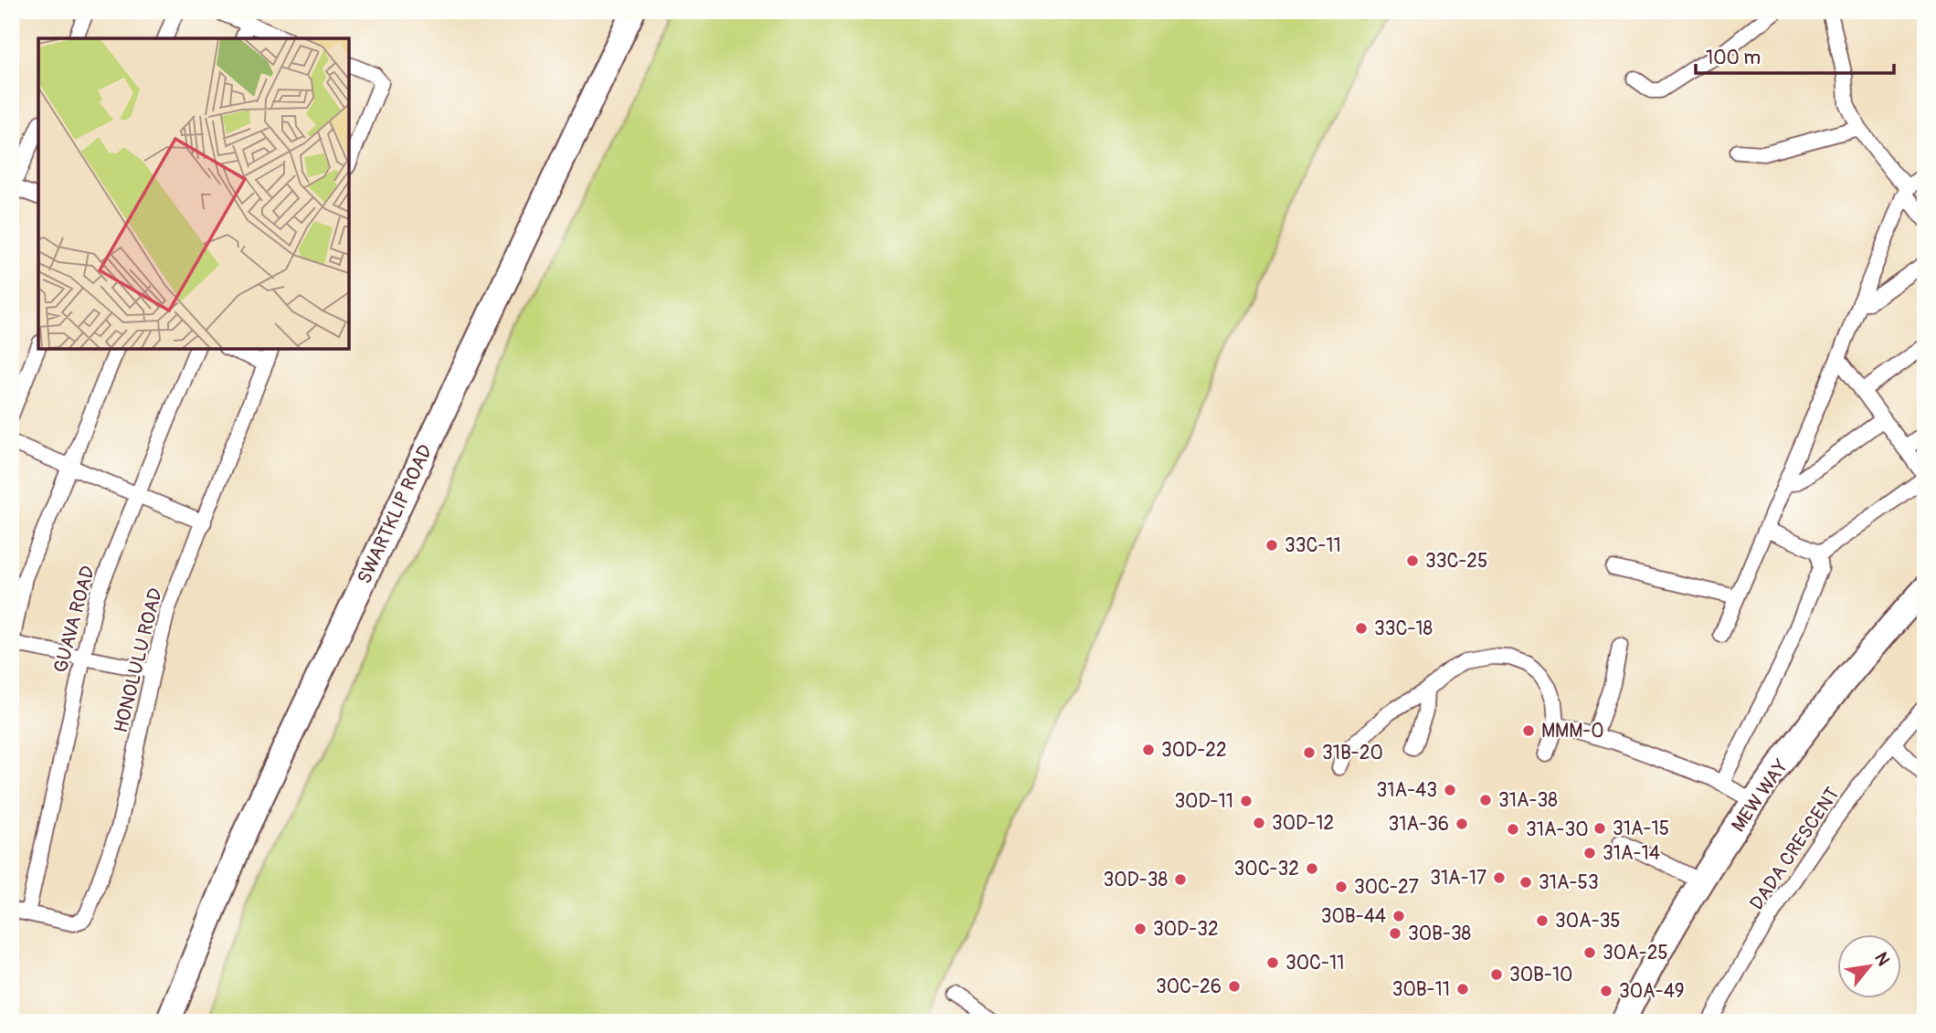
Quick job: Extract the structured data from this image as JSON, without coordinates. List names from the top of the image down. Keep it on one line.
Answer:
{"streets":{"main road":["SWARTKLIP ROAD","MEW WAY"],"street":["GUAVA ROAD","HONOLULU ROAD","DADA CRESCENT"]},"crossings":[["GUAVA ROAD","HONOLULU ROAD"]],"places":["33C-11","33C-25","33C-18","MMM-0","30D-22","31B-20","31A-43","31A-38","30D-11","30D-12","31A-36","31A-15","31A-30","31A-14","30C-32","31A-17","30D-38","31A-53","30C-27","30B-44","30A-35","30D-32","30B-38","30A-25","30C-11","30B-10","30C-26","30B-11","30A-49"],"scale_bar":"100 m","north":"top right"}
